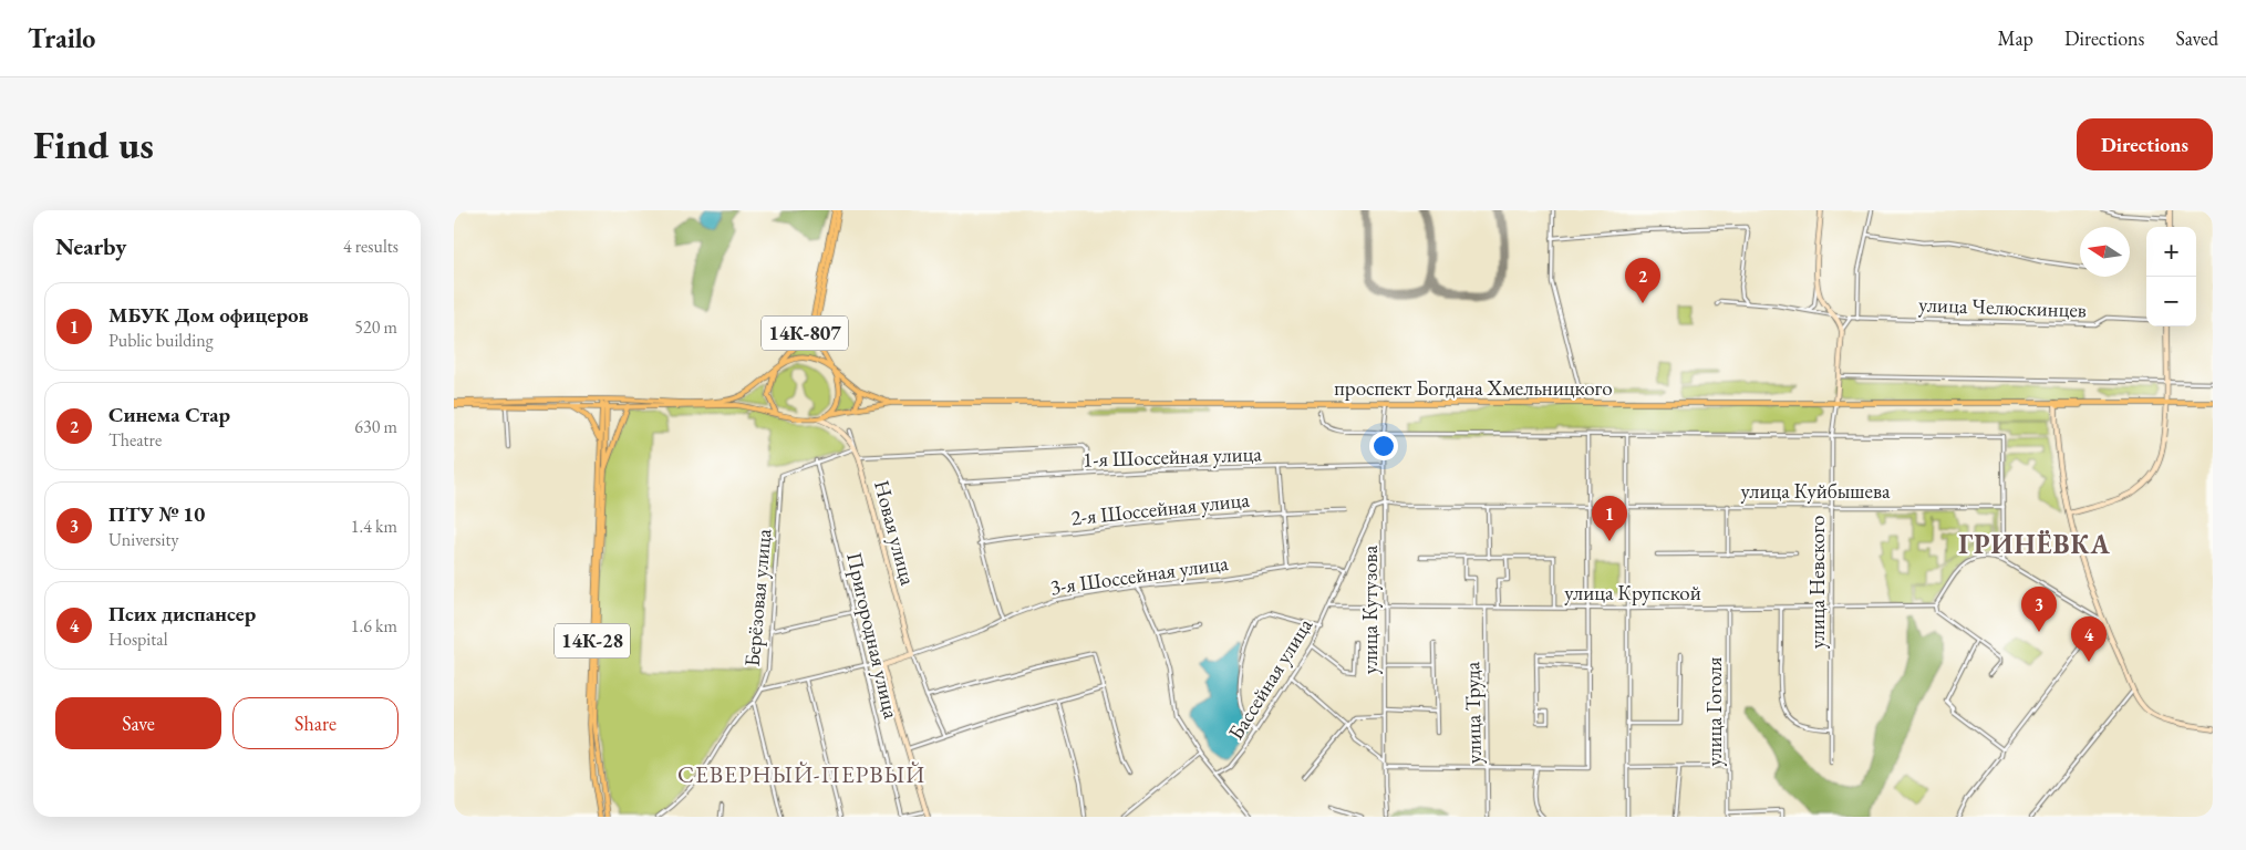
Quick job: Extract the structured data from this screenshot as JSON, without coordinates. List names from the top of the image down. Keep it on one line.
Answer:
{"streets":{"main road":["14К-807","проспект Богдана Хмельницкого","14К-28"],"street":["улица Челюскинцев","1-я Шоссейная улица","улица Куйбышева","2-я Шоссейная улица","Новая улица","3-я Шоссейная улица","улица Невского","улица Крупской","Берёзовая улица","улица Кутузова","Пригородная улица","Бассейная улица","улица Гоголя","улица Труда"]},"crossings":[["14К-807","проспект Богдана Хмельницкого"],["14К-807","Новая улица"],["проспект Богдана Хмельницкого","Новая улица"],["проспект Богдана Хмельницкого","улица Невского"],["проспект Богдана Хмельницкого","улица Кутузова"],["1-я Шоссейная улица","улица Кутузова"],["улица Куйбышева","улица Невского"],["Новая улица","3-я Шоссейная улица"],["3-я Шоссейная улица","Бассейная улица"],["улица Невского","улица Крупской"],["улица Крупской","улица Кутузова"],["улица Крупской","Бассейная улица"],["улица Крупской","улица Гоголя"],["улица Крупской","улица Труда"],["Берёзовая улица","Пригородная улица"],["улица Кутузова","Бассейная улица"]],"districts":["ГРИНЁВКА","СЕВЕРНЫЙ-ПЕРВЫЙ"],"north":"left","page":{"header":"Trailo","nav":["Map","Directions","Saved"],"buttons":["Directions",["Save","Share"]],"title":"Find us","heading":["Nearby","4 results"],"map_buttons":["+","−"],"pins":["2","1","3","4"],"list":[{"mark":"1","name":"МБУК Дом офицеров","note":"Public building","value":"520 m"},{"mark":"2","name":"Синема Стар","note":"Theatre","value":"630 m"},{"mark":"3","name":"ПТУ № 10","note":"University","value":"1.4 km"},{"mark":"4","name":"Псих диспансер","note":"Hospital","value":"1.6 km"}]}}
